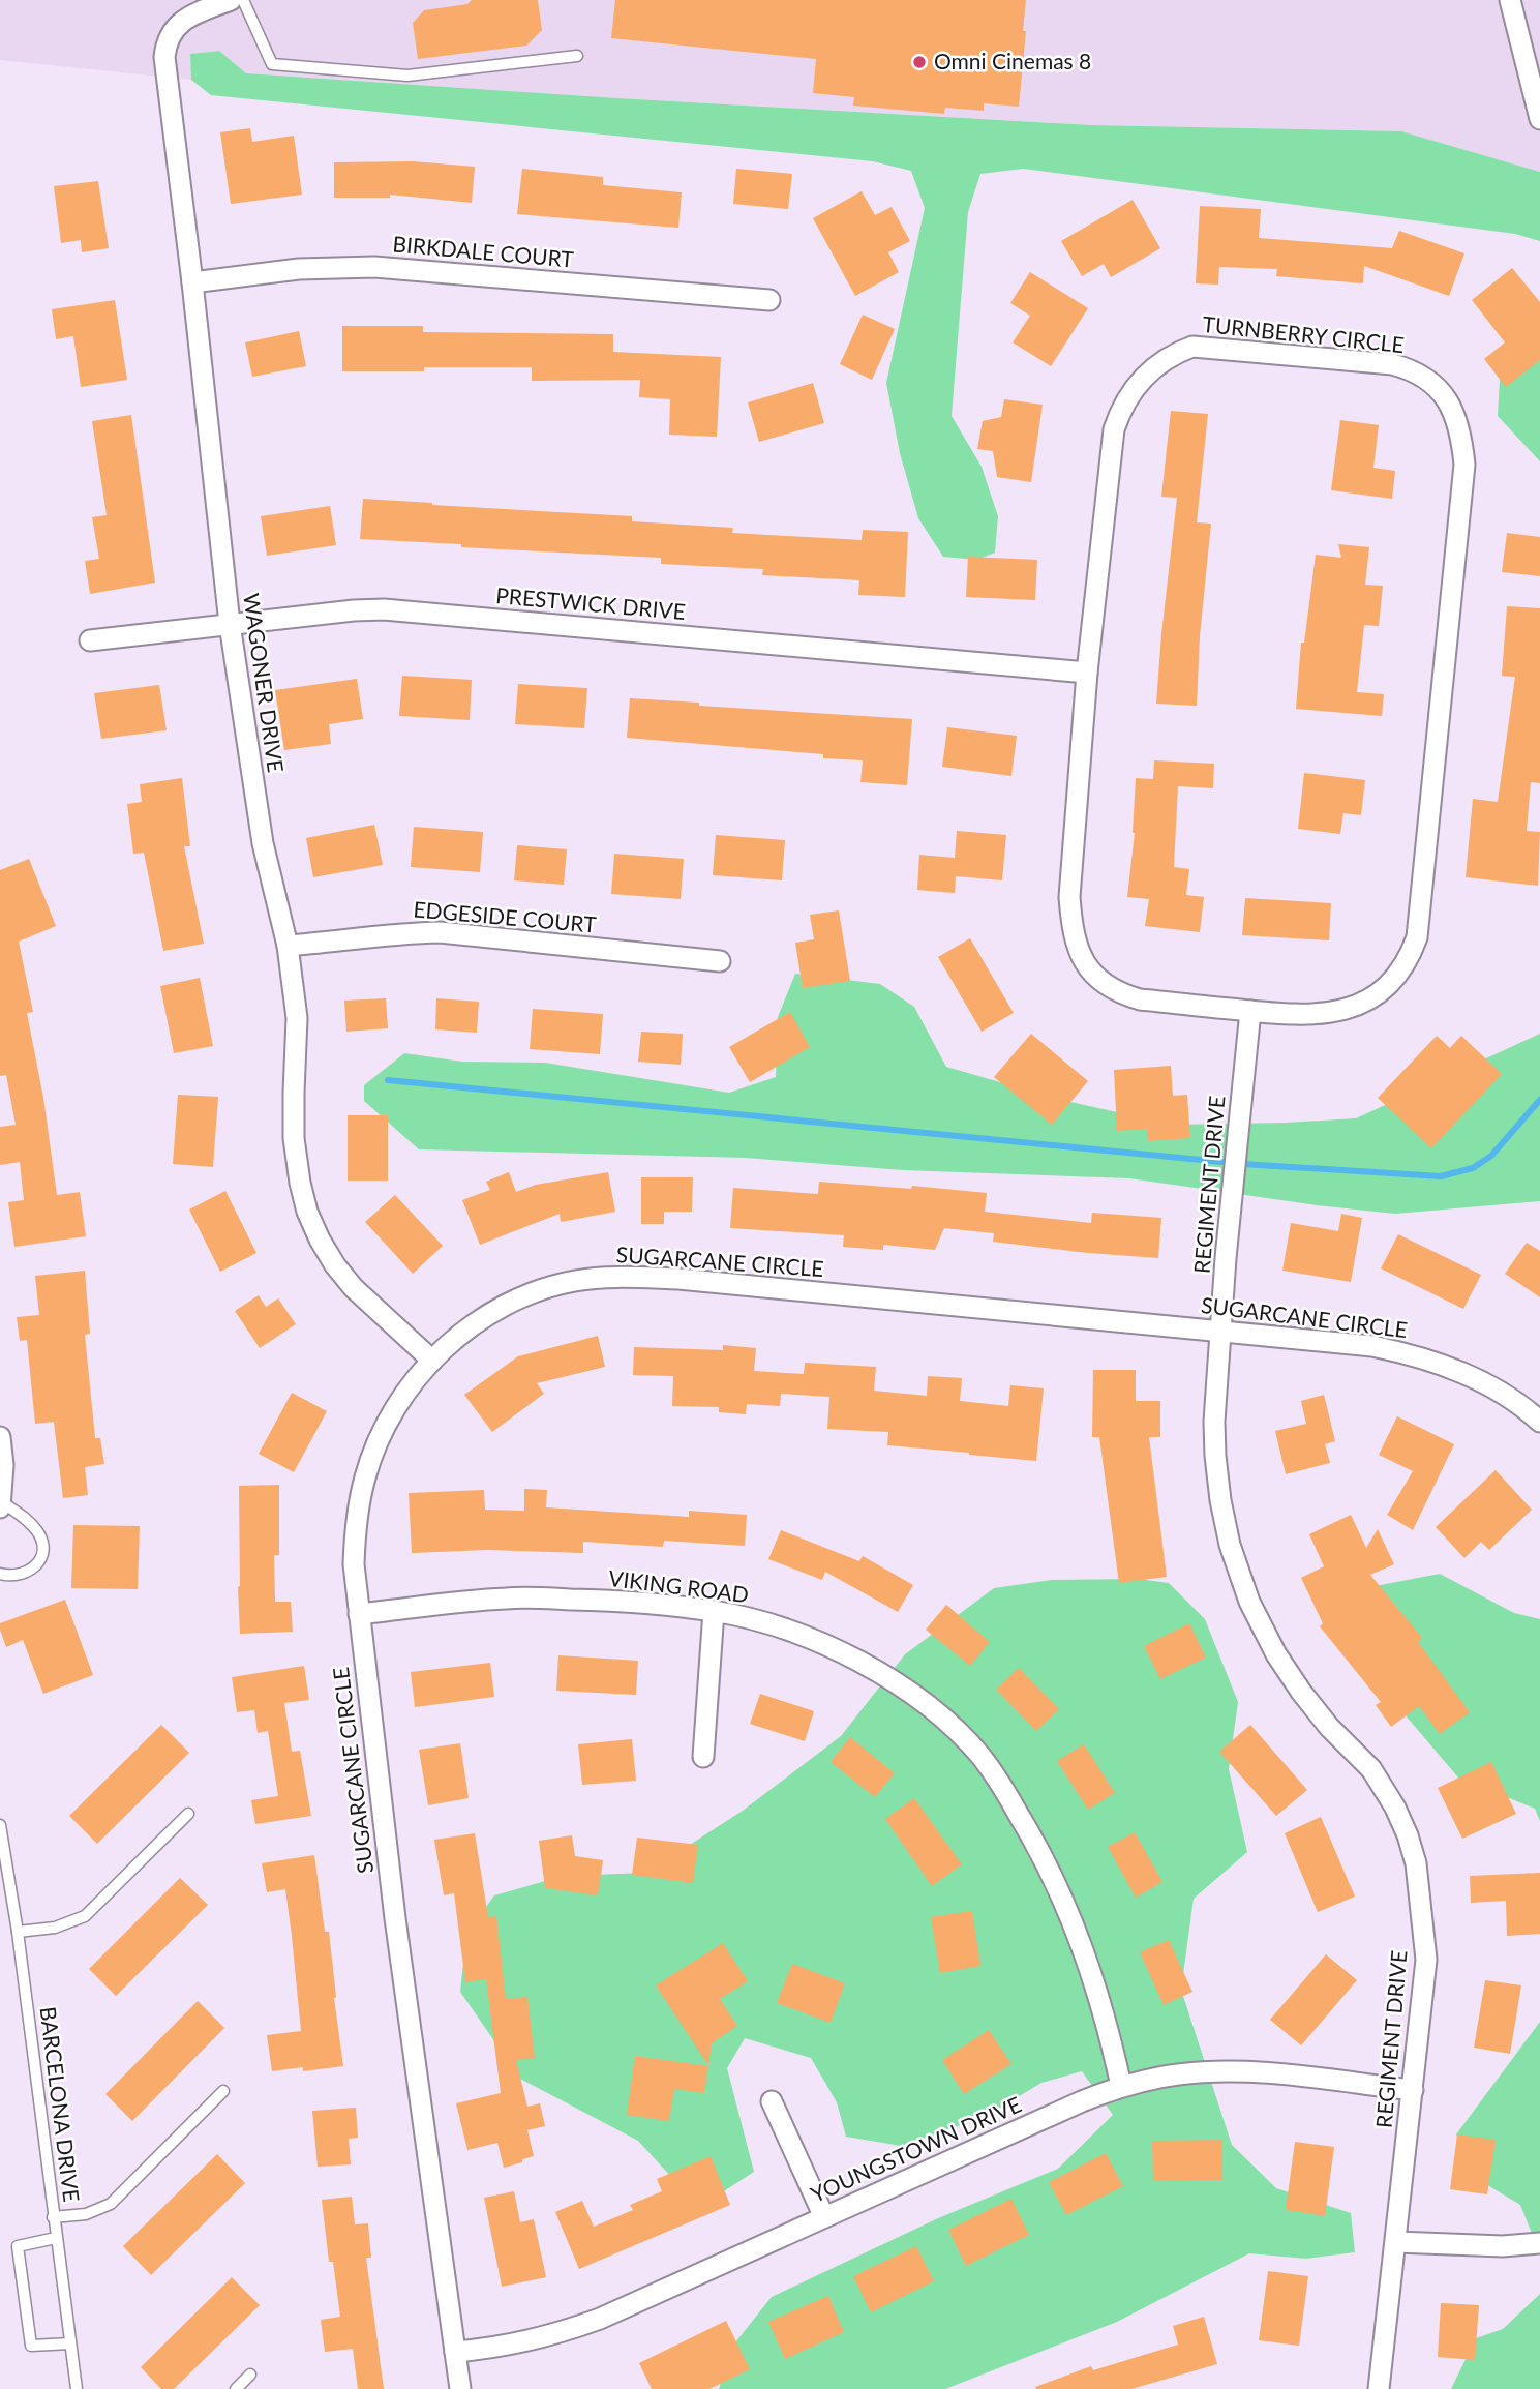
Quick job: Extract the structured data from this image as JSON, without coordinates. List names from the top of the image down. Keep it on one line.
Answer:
{"streets":{"street":["BIRKDALE COURT","TURNBERRY CIRCLE","PRESTWICK DRIVE","WAGONER DRIVE","EDGESIDE COURT","REGIMENT DRIVE","SUGARCANE CIRCLE","VIKING ROAD","YOUNGSTOWN DRIVE"],"lane":["BARCELONA DRIVE"]},"crossings":[["BIRKDALE COURT","WAGONER DRIVE"],["TURNBERRY CIRCLE","PRESTWICK DRIVE"],["TURNBERRY CIRCLE","REGIMENT DRIVE"],["PRESTWICK DRIVE","WAGONER DRIVE"],["WAGONER DRIVE","EDGESIDE COURT"],["WAGONER DRIVE","SUGARCANE CIRCLE"],["REGIMENT DRIVE","SUGARCANE CIRCLE"],["REGIMENT DRIVE","YOUNGSTOWN DRIVE"],["SUGARCANE CIRCLE","VIKING ROAD"],["SUGARCANE CIRCLE","YOUNGSTOWN DRIVE"],["VIKING ROAD","YOUNGSTOWN DRIVE"]],"places":["Omni Cinemas 8"]}
